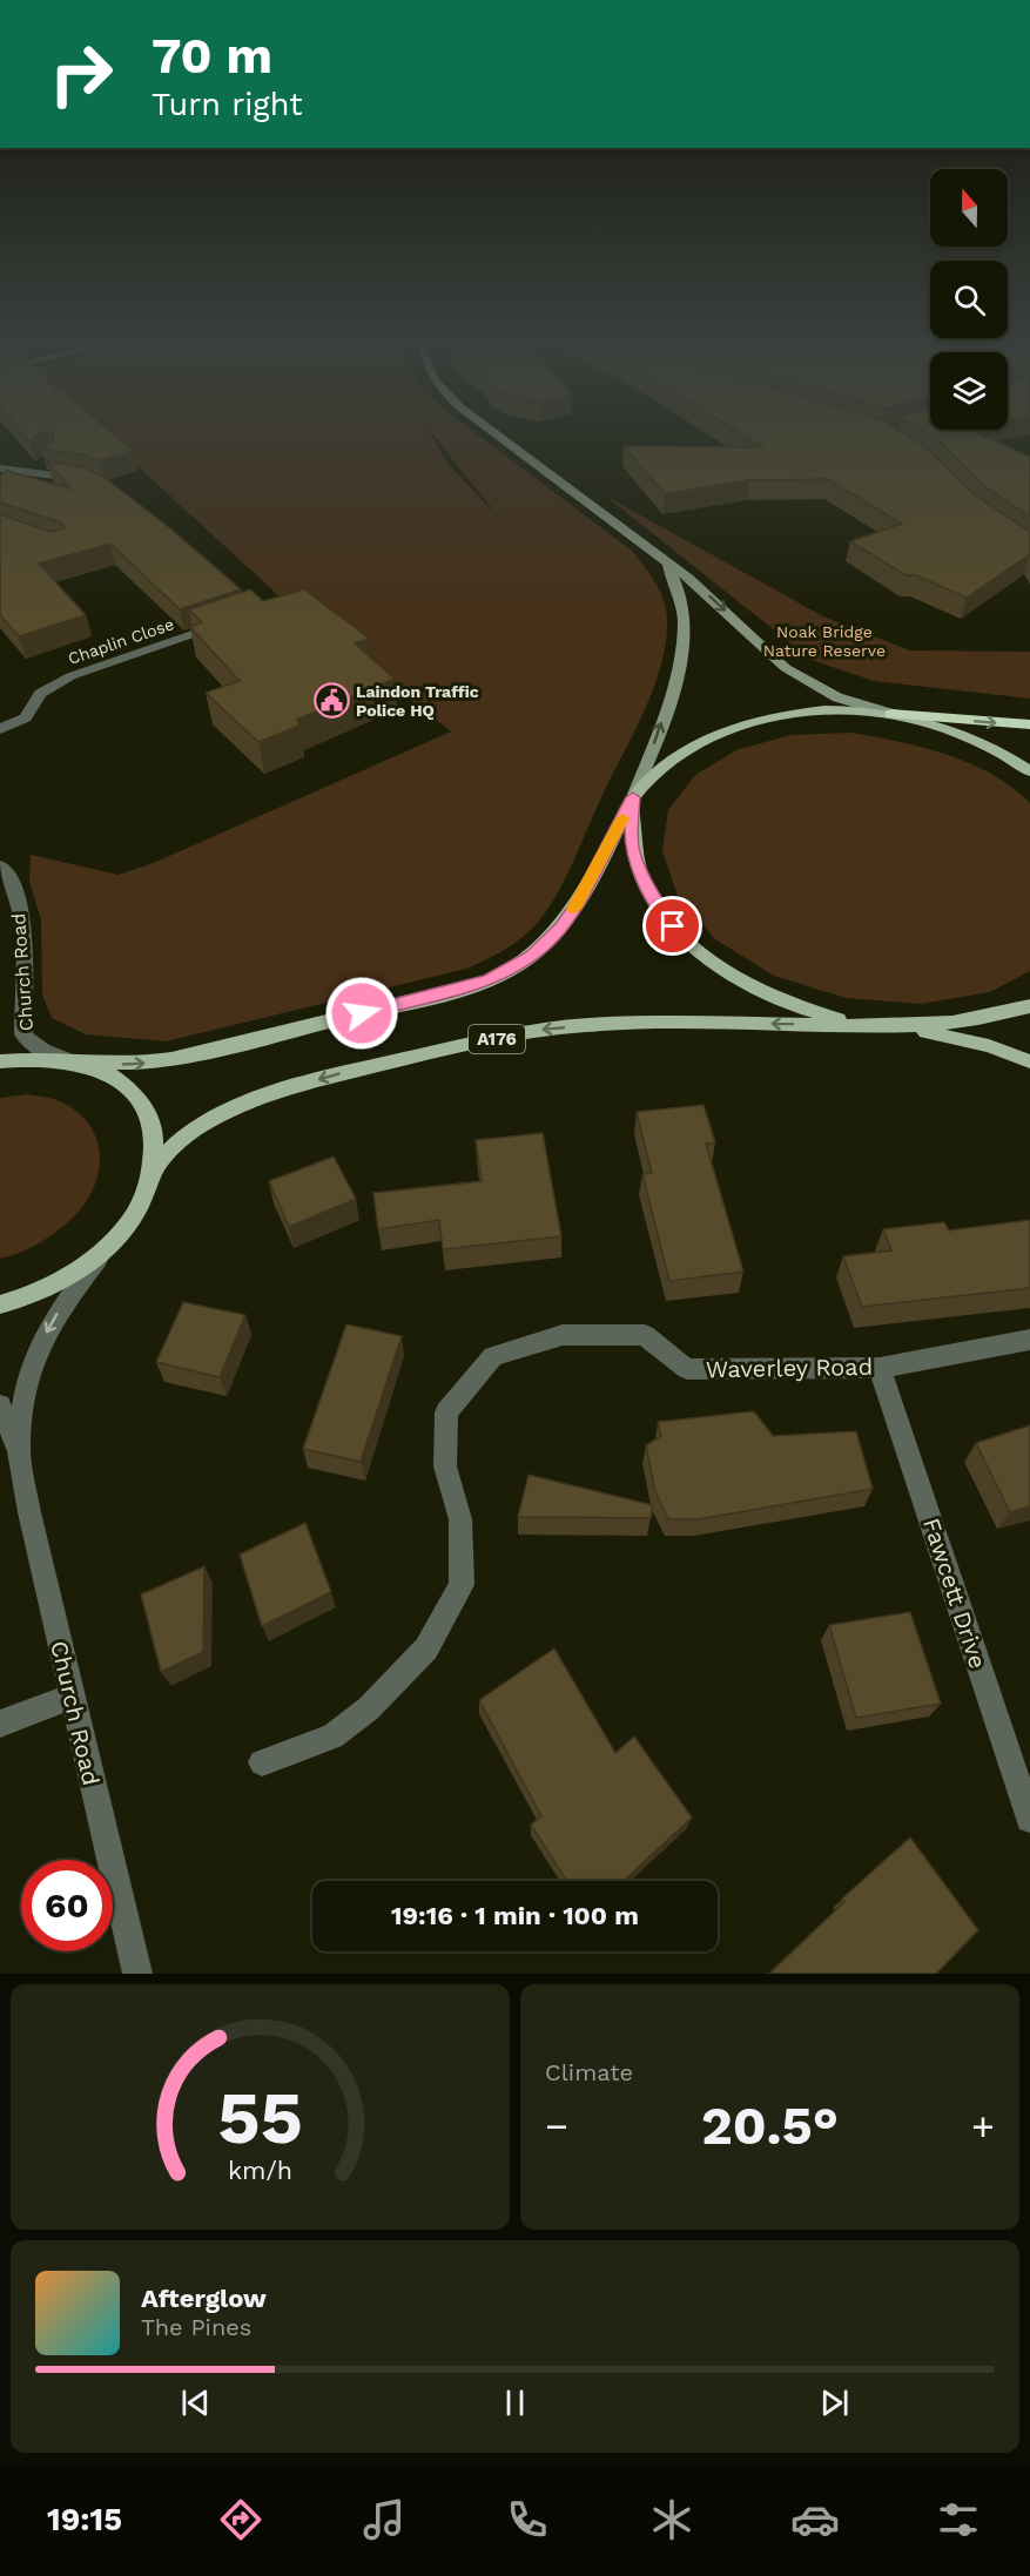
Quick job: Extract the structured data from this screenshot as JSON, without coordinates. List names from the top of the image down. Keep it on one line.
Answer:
{"streets":{"main road":["A176"],"street":["Chaplin Close","Church Road","Waverley Road","Fawcett Drive"]},"crossings":[["Waverley Road","Fawcett Drive"]],"parks":["Noak Bridge Nature Reserve"],"places":{"public building":["Laindon Traffic Police HQ"]},"north":"top","page":{"turn":["70 m","Turn right"],"limit":"60","trip":"19:16 · 1 min · 100 m","tile":"Climate","heat":["−","20.5°","+"],"song":["Afterglow","The Pines"],"tabs":"19:15","gauge":["55","km/h"]}}
